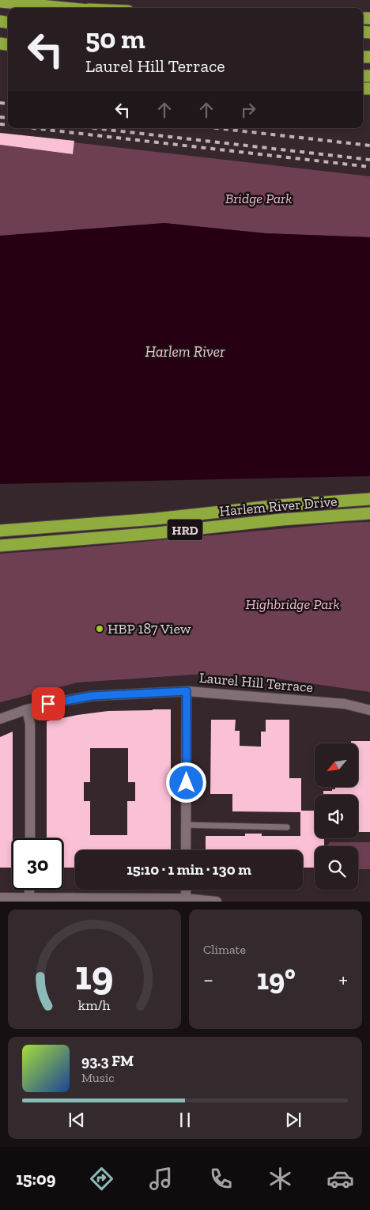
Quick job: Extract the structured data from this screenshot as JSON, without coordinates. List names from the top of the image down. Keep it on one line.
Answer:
{"streets":{"highway":["Harlem River Drive","HRD"],"street":["Laurel Hill Terrace"]},"water":["Harlem River"],"parks":["Bridge Park","Highbridge Park"],"places":["HBP 187 View"],"north":"bottom left","page":{"turn":["50 m","Laurel Hill Terrace"],"limit":"30","trip":"15:10 · 1 min · 130 m","tile":"Climate","heat":["−","19°","+"],"song":["93.3 FM","Music"],"tabs":"15:09","gauge":["19","km/h"]}}
